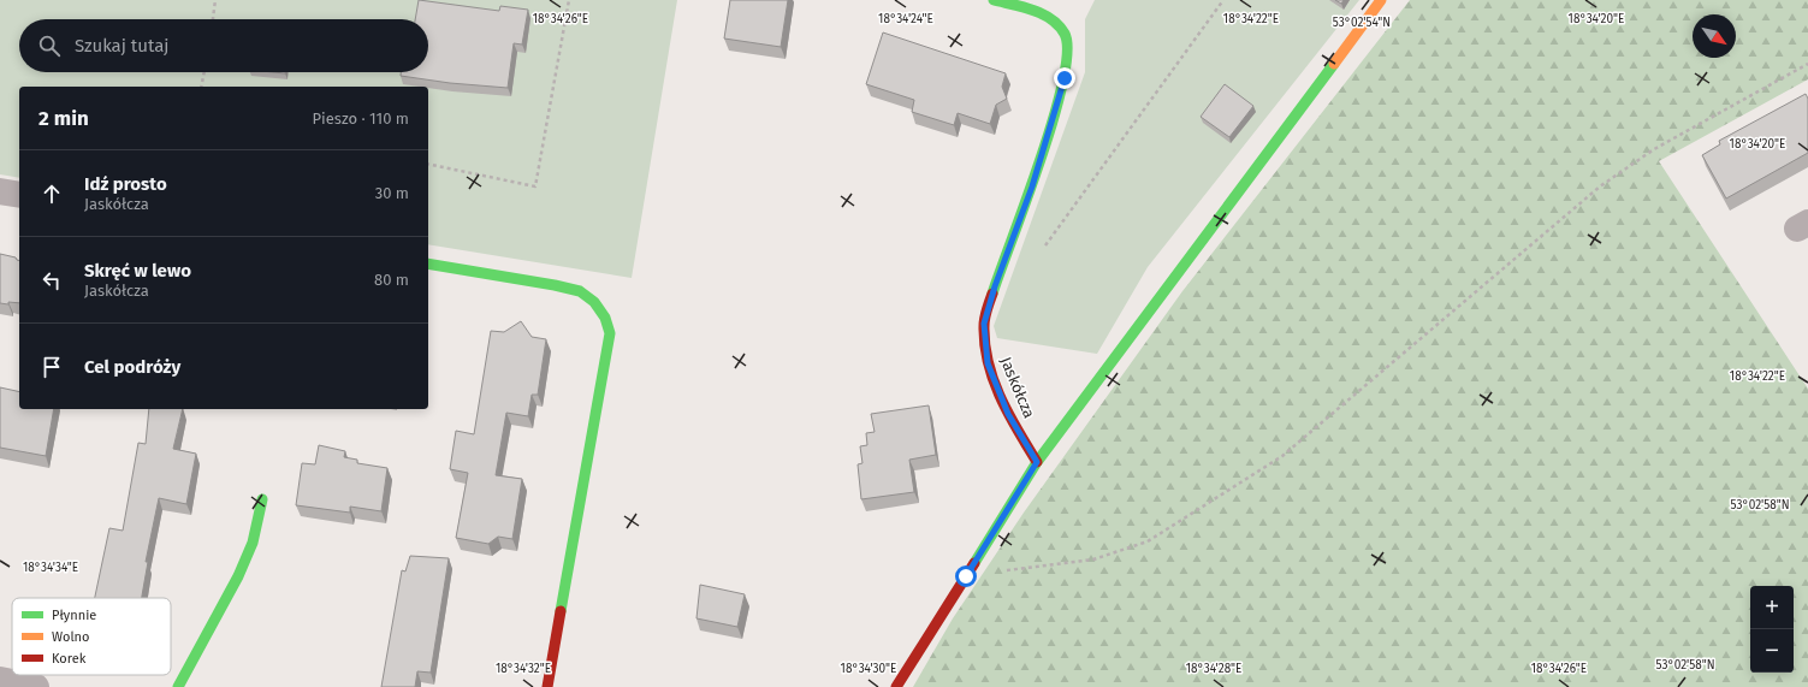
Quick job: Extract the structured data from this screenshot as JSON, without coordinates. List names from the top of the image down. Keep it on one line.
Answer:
{"streets":{"street":["Jaskółcza"]},"legend":["Płynnie","Wolno","Korek"],"north":"bottom right","page":{"search":"Szukaj tutaj","heading":["2 min","Pieszo · 110 m"],"list":[["Idź prosto","Jaskółcza","30 m"],["Skręć w lewo","Jaskółcza","80 m"],"Cel podróży"],"map_buttons":["+","−"]},"coordinates":["18°34'24\"E","18°34'22\"E","18°34'20\"E","18°34'26\"E","53°02'54\"N","53°02'58\"N","18°34'34\"E","18°34'32\"E","18°34'30\"E","18°34'28\"E"]}
